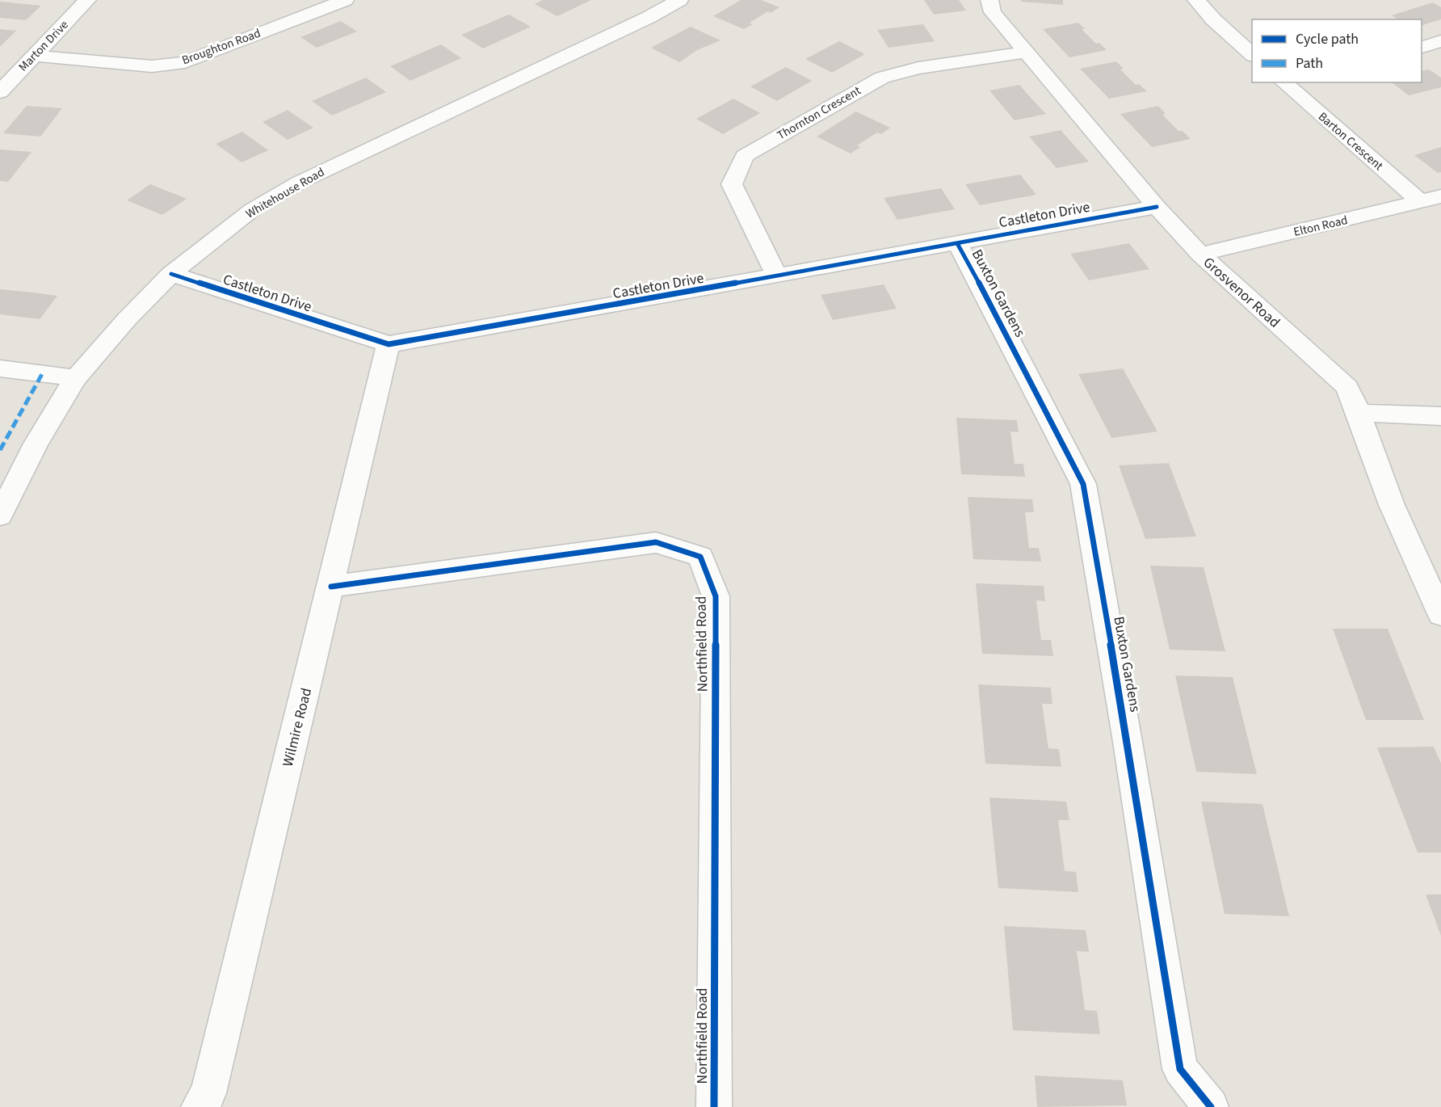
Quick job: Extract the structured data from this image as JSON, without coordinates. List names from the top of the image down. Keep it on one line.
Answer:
{"streets":{"street":["Marton Drive","Broughton Road","Thornton Crescent","Barton Crescent","Whitehouse Road","Castleton Drive","Elton Road","Grosvenor Road","Buxton Gardens","Northfield Road","Wilmire Road"]},"crossings":[["Marton Drive","Broughton Road"],["Thornton Crescent","Castleton Drive"],["Thornton Crescent","Grosvenor Road"],["Barton Crescent","Elton Road"],["Whitehouse Road","Castleton Drive"],["Castleton Drive","Grosvenor Road"],["Castleton Drive","Buxton Gardens"],["Castleton Drive","Wilmire Road"],["Elton Road","Grosvenor Road"],["Northfield Road","Wilmire Road"]],"legend":["Cycle path","Path"]}
